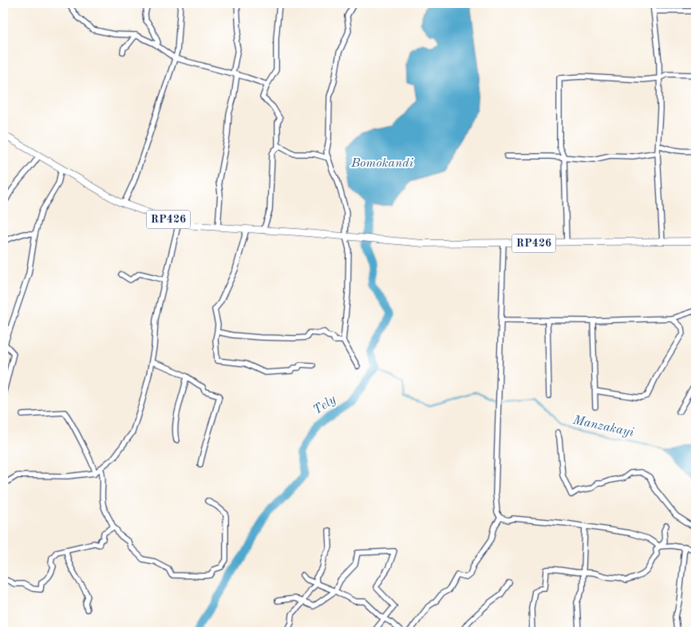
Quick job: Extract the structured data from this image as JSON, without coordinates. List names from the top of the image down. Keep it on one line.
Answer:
{"streets":{"main road":["RP426"]},"water":["Bomokandi","Tely","Manzakayi"]}
